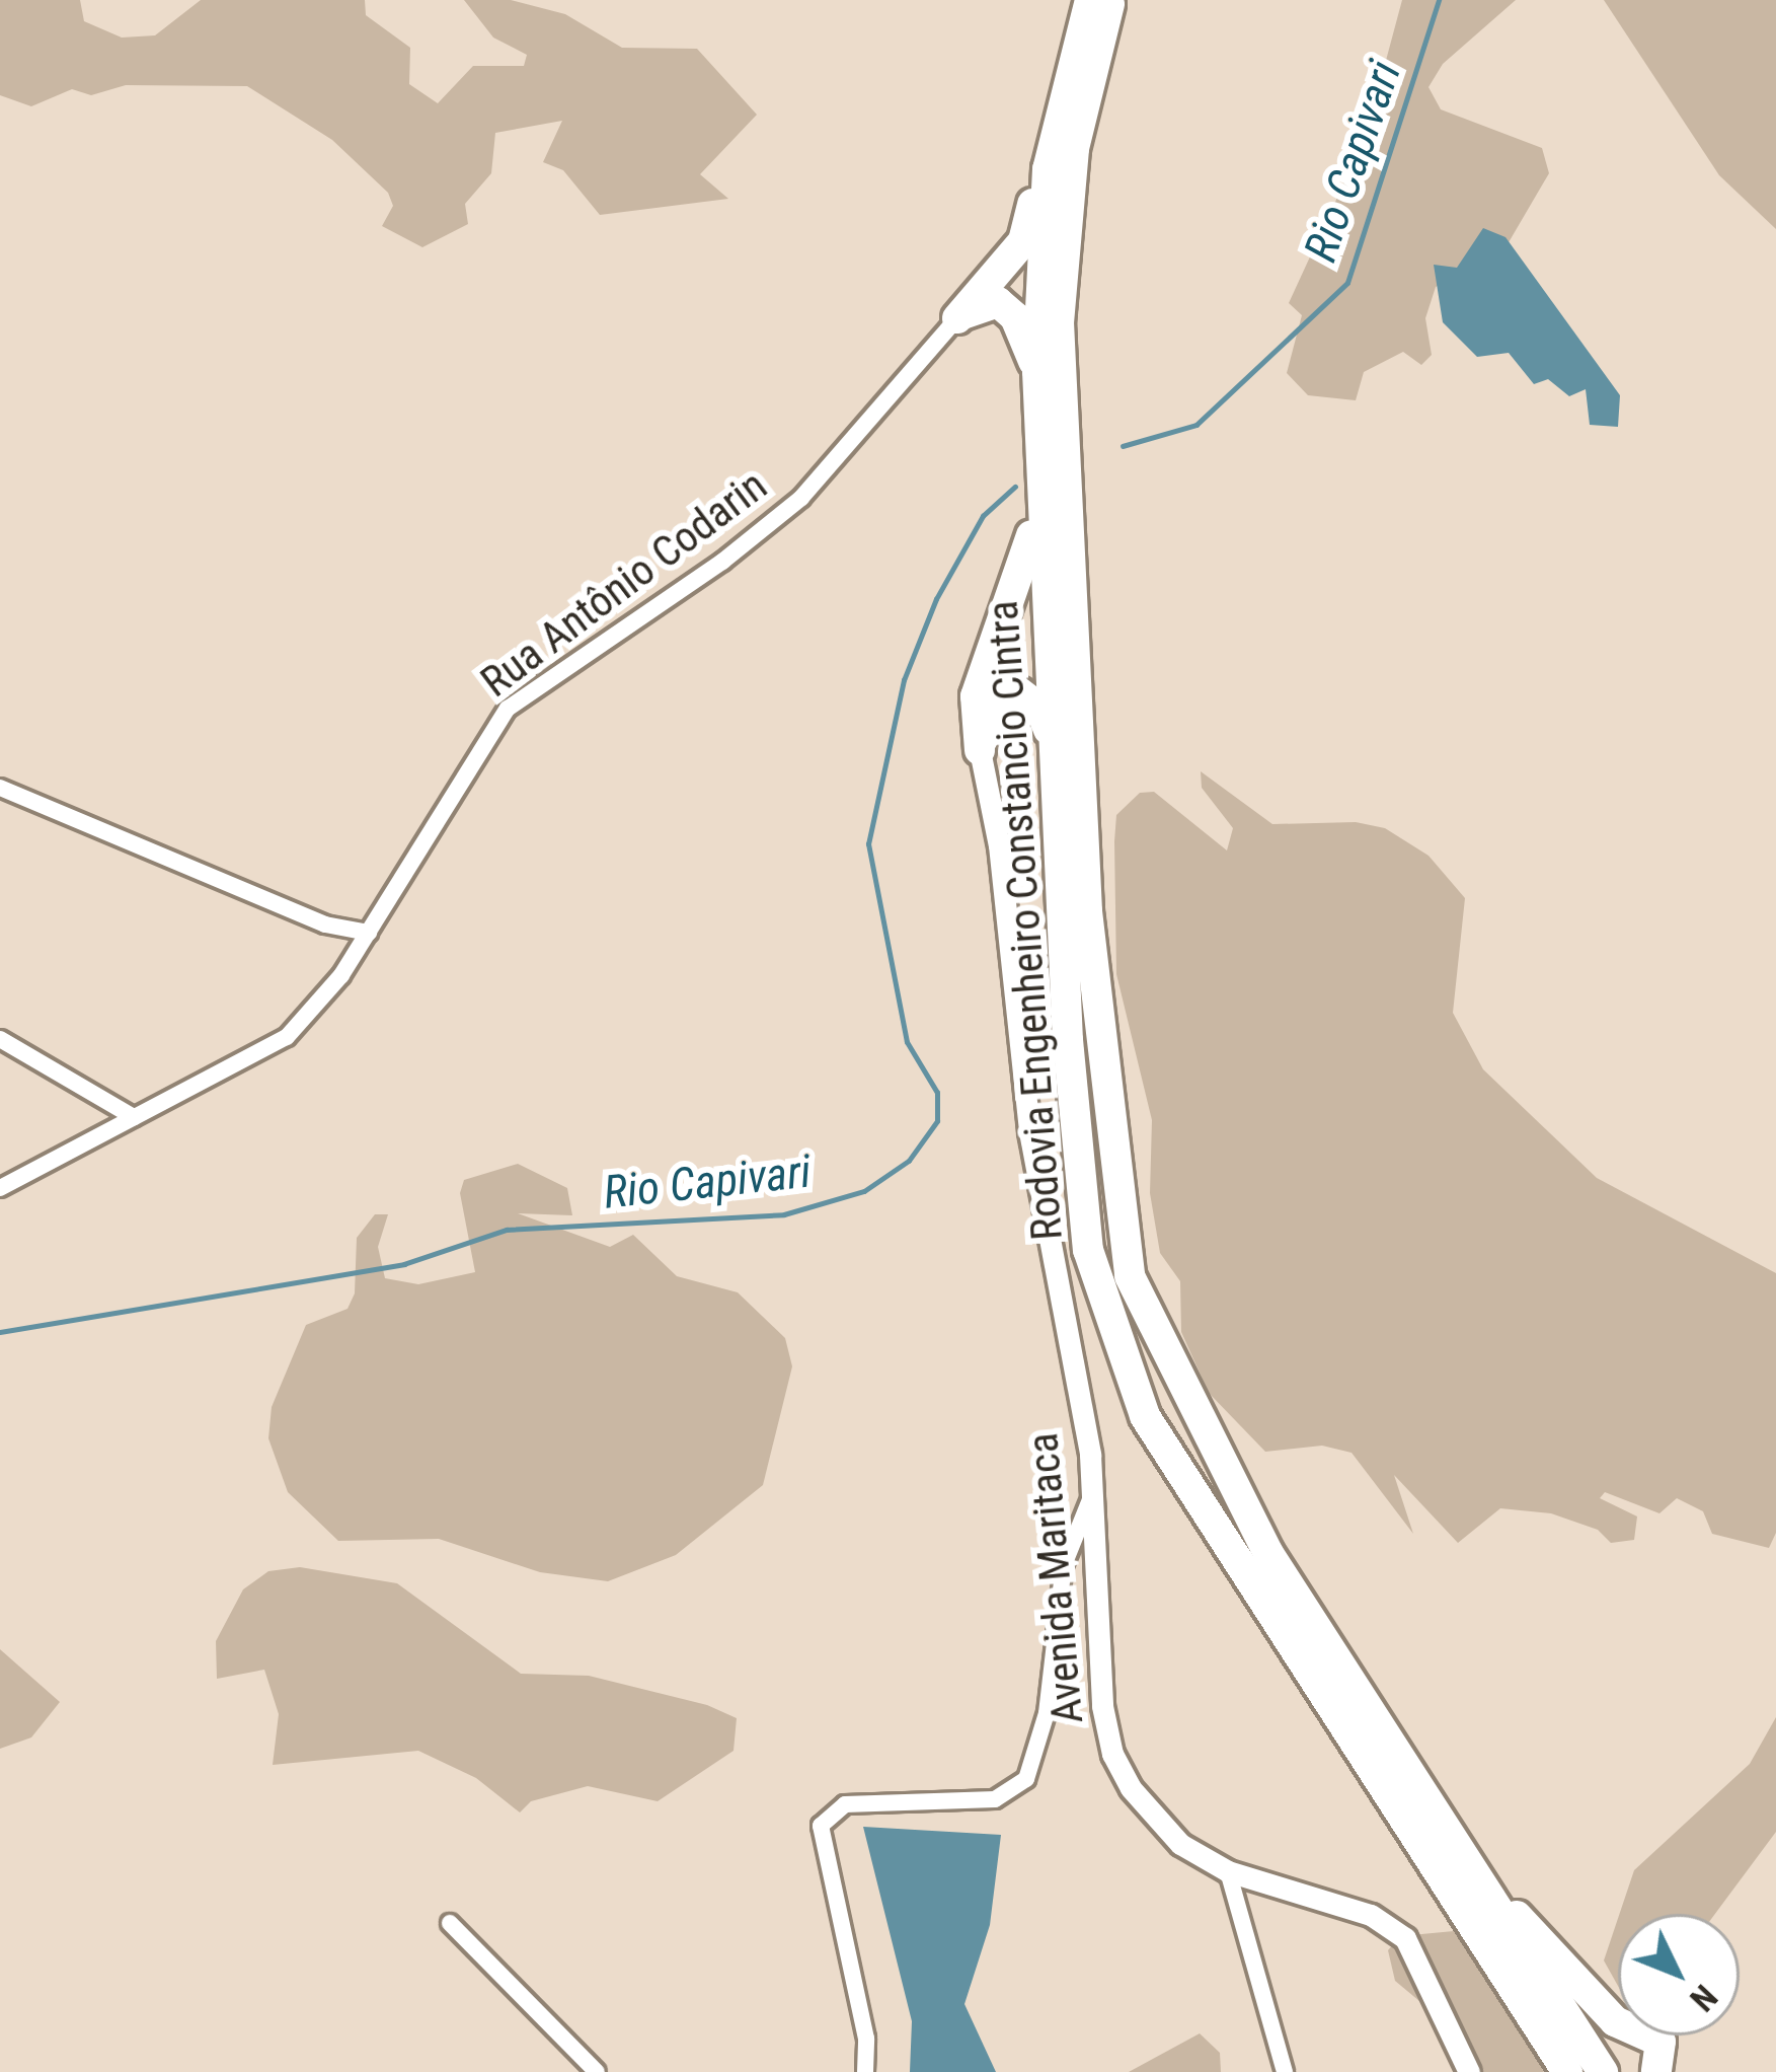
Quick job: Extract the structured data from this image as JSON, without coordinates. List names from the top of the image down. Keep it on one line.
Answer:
{"streets":{"highway":["Rodovia Engenheiro Constancio Cintra"],"street":["Rua Antônio Codarin","Avenida Maritaca"]},"water":["Rio Capivari"],"north":"bottom right"}
